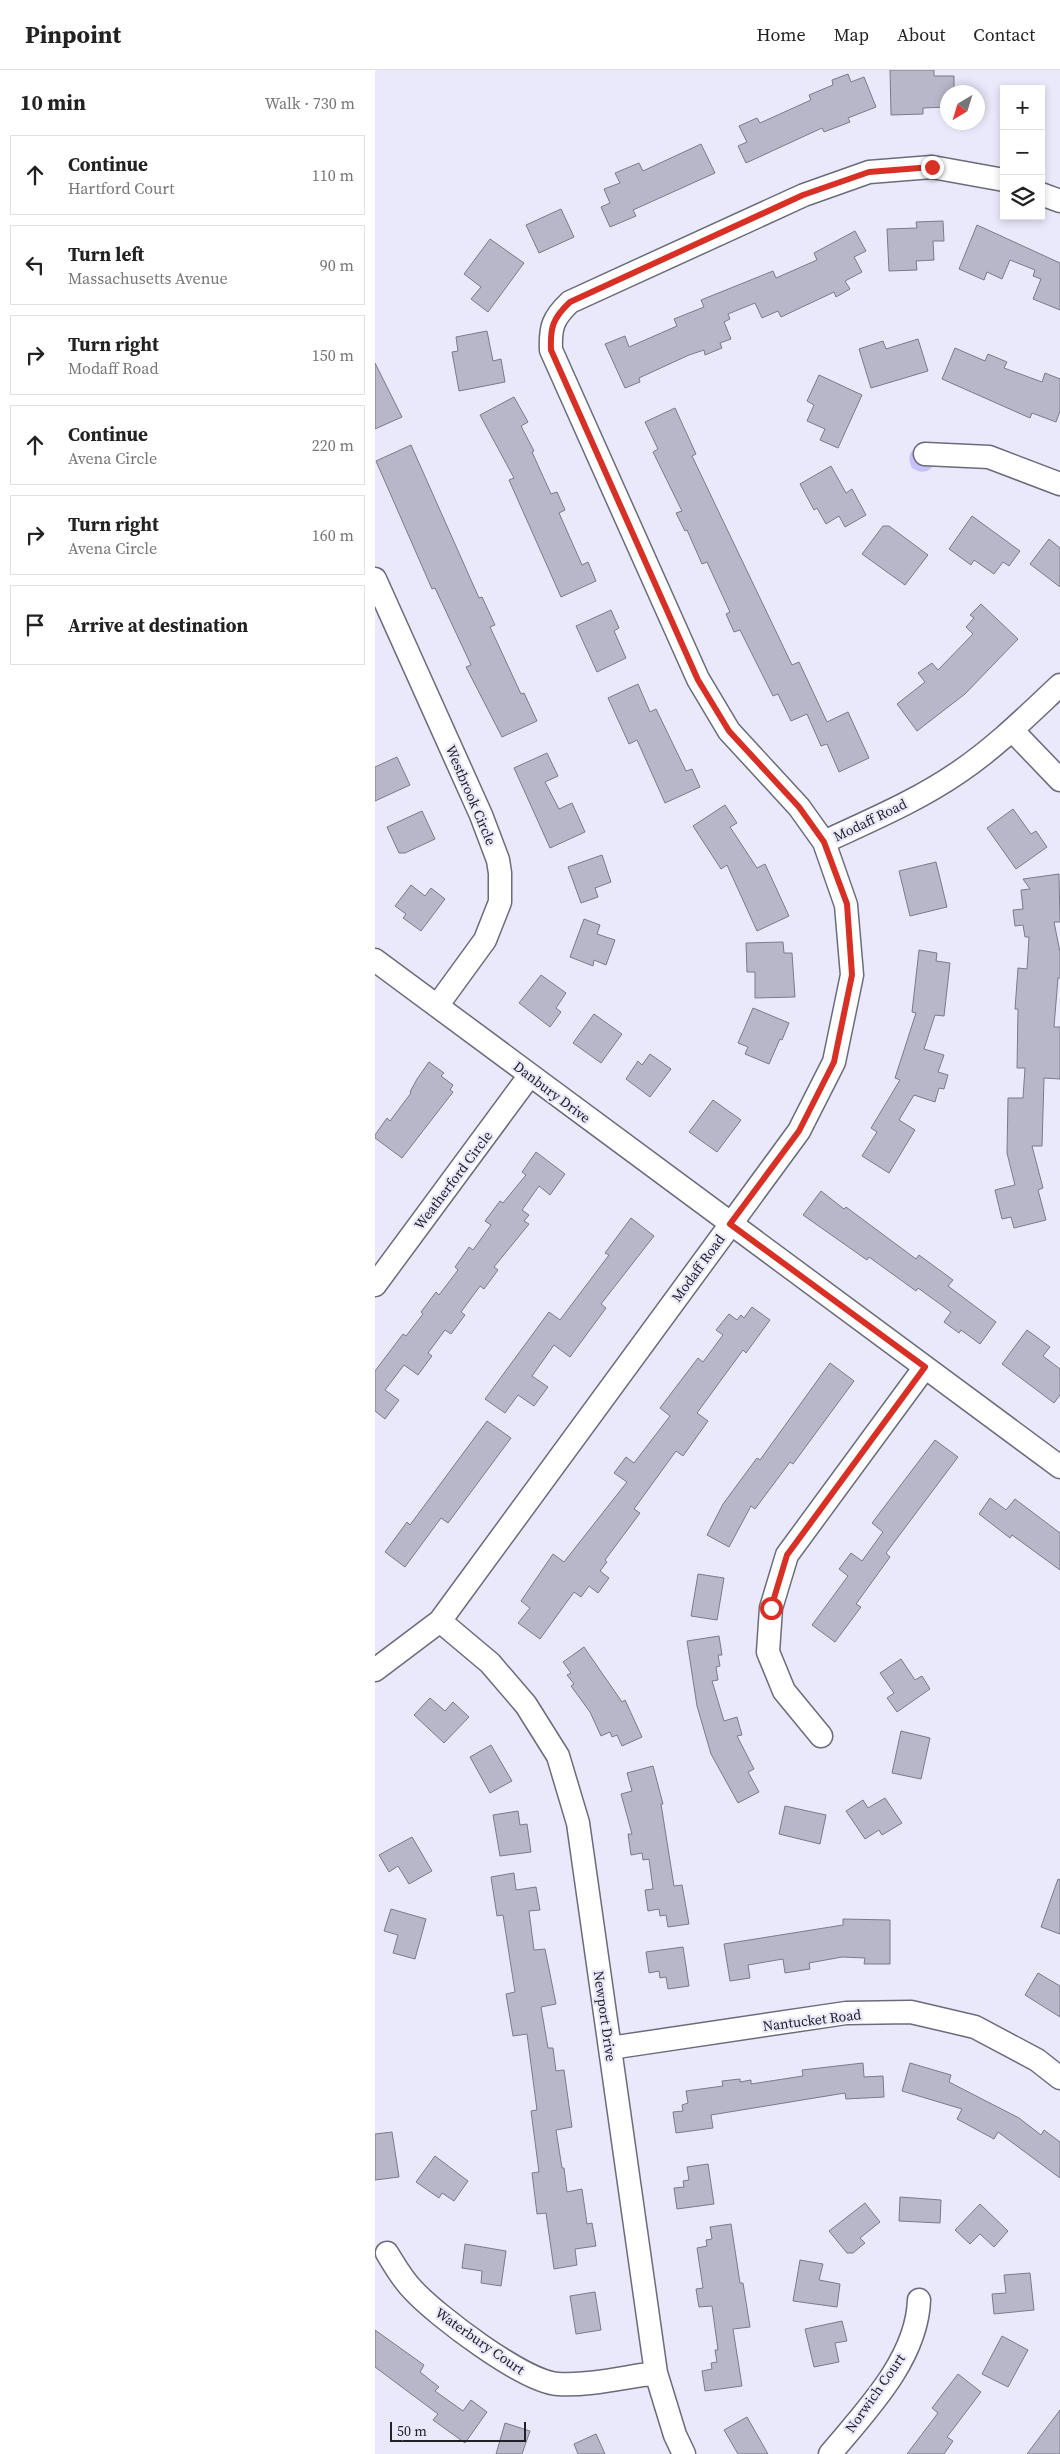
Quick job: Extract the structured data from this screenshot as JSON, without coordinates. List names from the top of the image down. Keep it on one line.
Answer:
{"streets":{"street":["Westbrook Circle","Modaff Road","Danbury Drive","Weatherford Circle","Newport Drive","Nantucket Road","Waterbury Court","Norwich Court"]},"crossings":[["Westbrook Circle","Danbury Drive"],["Modaff Road","Danbury Drive"],["Modaff Road","Newport Drive"],["Danbury Drive","Weatherford Circle"],["Newport Drive","Nantucket Road"],["Newport Drive","Waterbury Court"]],"scale_bar":"50 m","north":"bottom left","page":{"header":"Pinpoint","nav":["Home","Map","About","Contact"],"heading":["10 min","Walk · 730 m"],"map_buttons":["+","−"],"list":[["Continue","Hartford Court","110 m"],["Turn left","Massachusetts Avenue","90 m"],["Turn right","Modaff Road","150 m"],["Continue","Avena Circle","220 m"],["Turn right","Avena Circle","160 m"],"Arrive at destination"],"scale":"50 m"}}
